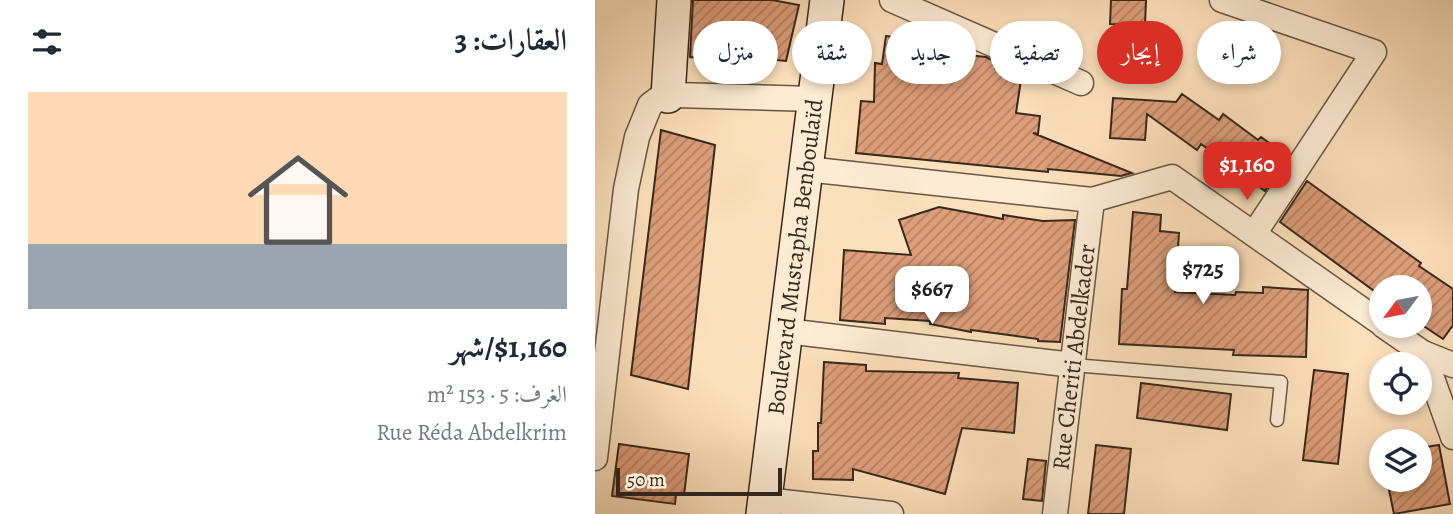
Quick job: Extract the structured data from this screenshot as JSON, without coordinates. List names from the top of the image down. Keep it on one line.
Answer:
{"streets":{"main road":["Boulevard Mustapha Benboulaïd"],"street":["Rue Cheriti Abdelkader"]},"scale_bar":"50 m","north":"bottom left","page":{"heading":"العقارات: 3","chip":["شراء","إيجار","تصفية","جديد","شقة","منزل"],"list":[{"name":"$1,160/شهر","note":"الغرف: 5 · 153 m² · Rue Réda Abdelkrim"}],"price":["$1,160","$725","$667"],"scale":"50 m"}}
